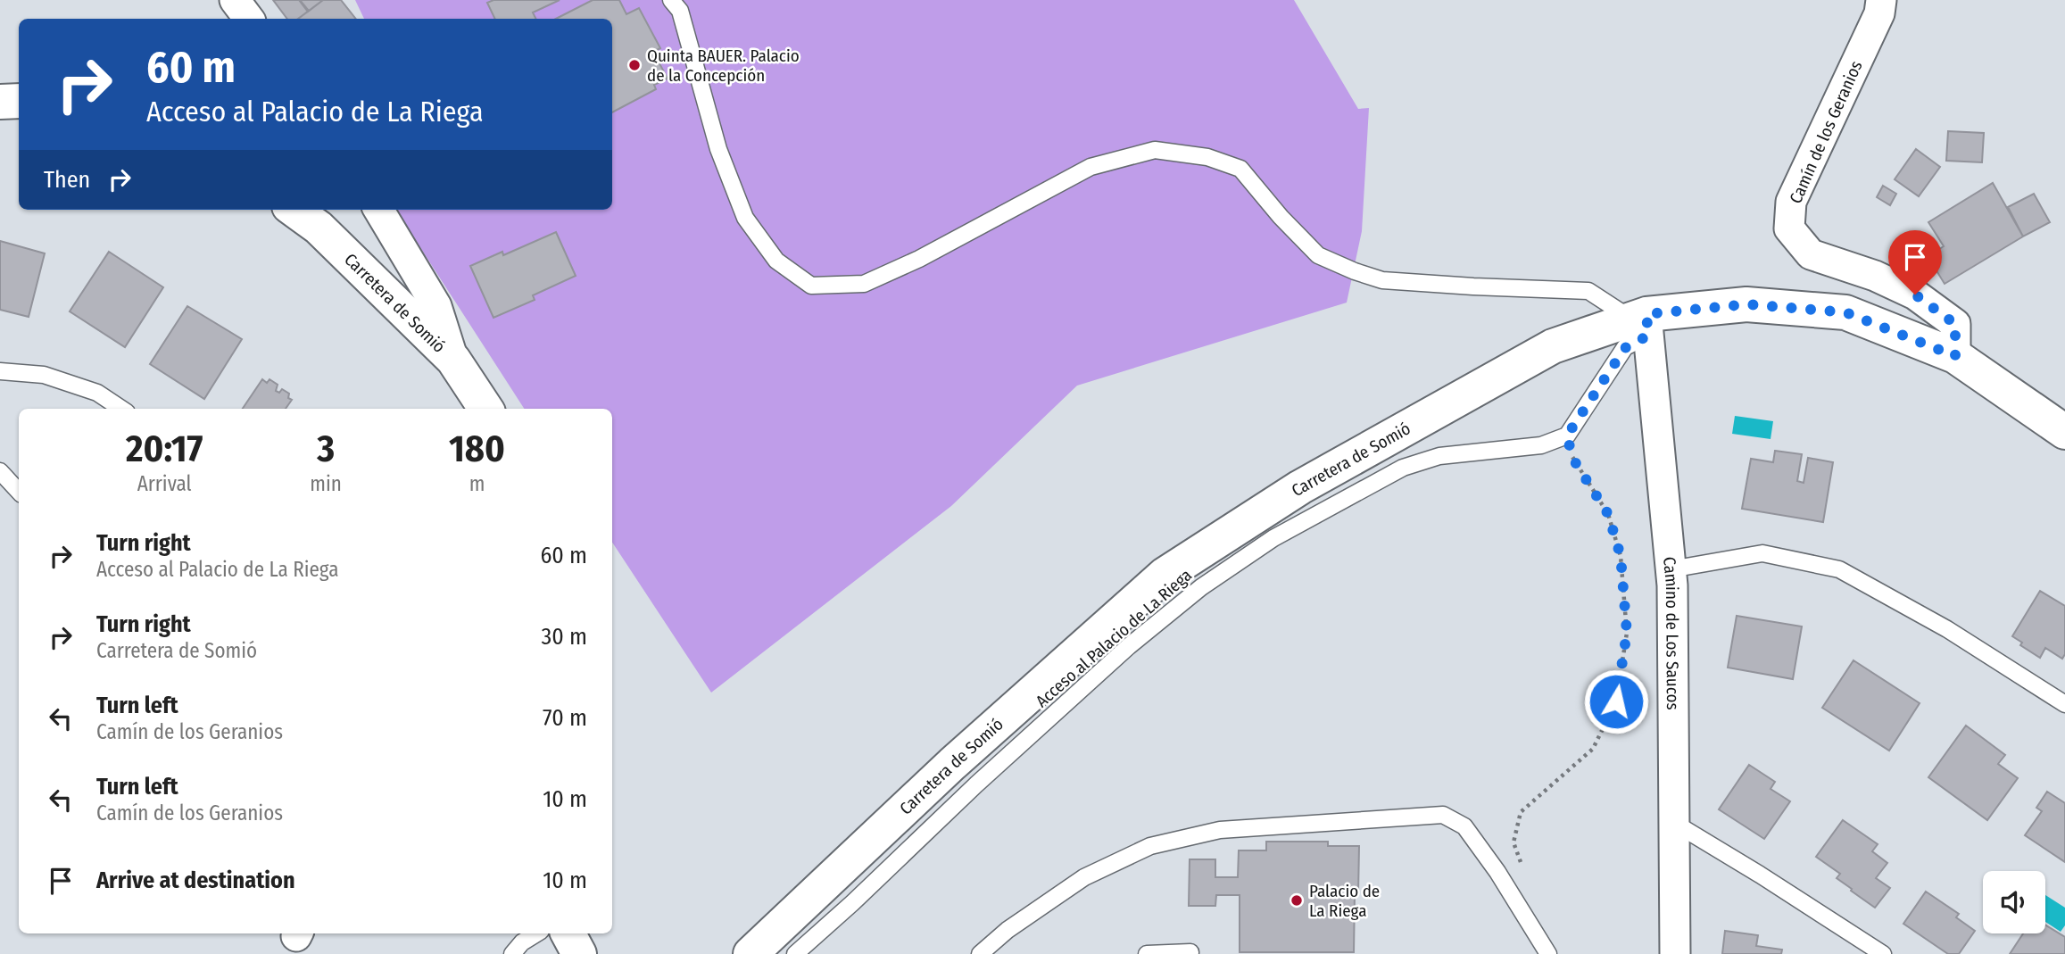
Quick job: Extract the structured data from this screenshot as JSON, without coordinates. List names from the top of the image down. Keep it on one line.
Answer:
{"streets":{"street":["Camín de los Geranios","Carretera de Somió","Camino de Los Saucos"],"lane":["Acceso al Palacio de La Riega"]},"crossings":[["Camín de los Geranios","Carretera de Somió"],["Carretera de Somió","Camino de Los Saucos"]],"places":["Quinta BAUER. Palacio de la Concepción","Palacio de La Riega"],"page":{"turn":["60 m","Acceso al Palacio de La Riega"],"then":"Then","eta":["20:17","Arrival","3","min","180","m"],"list":[{"name":"Turn right","note":"Acceso al Palacio de La Riega","value":"60 m"},{"name":"Turn right","note":"Carretera de Somió","value":"30 m"},{"name":"Turn left","note":"Camín de los Geranios","value":"70 m"},{"name":"Turn left","note":"Camín de los Geranios","value":"10 m"},{"name":"Arrive at destination","value":"10 m"}]}}
